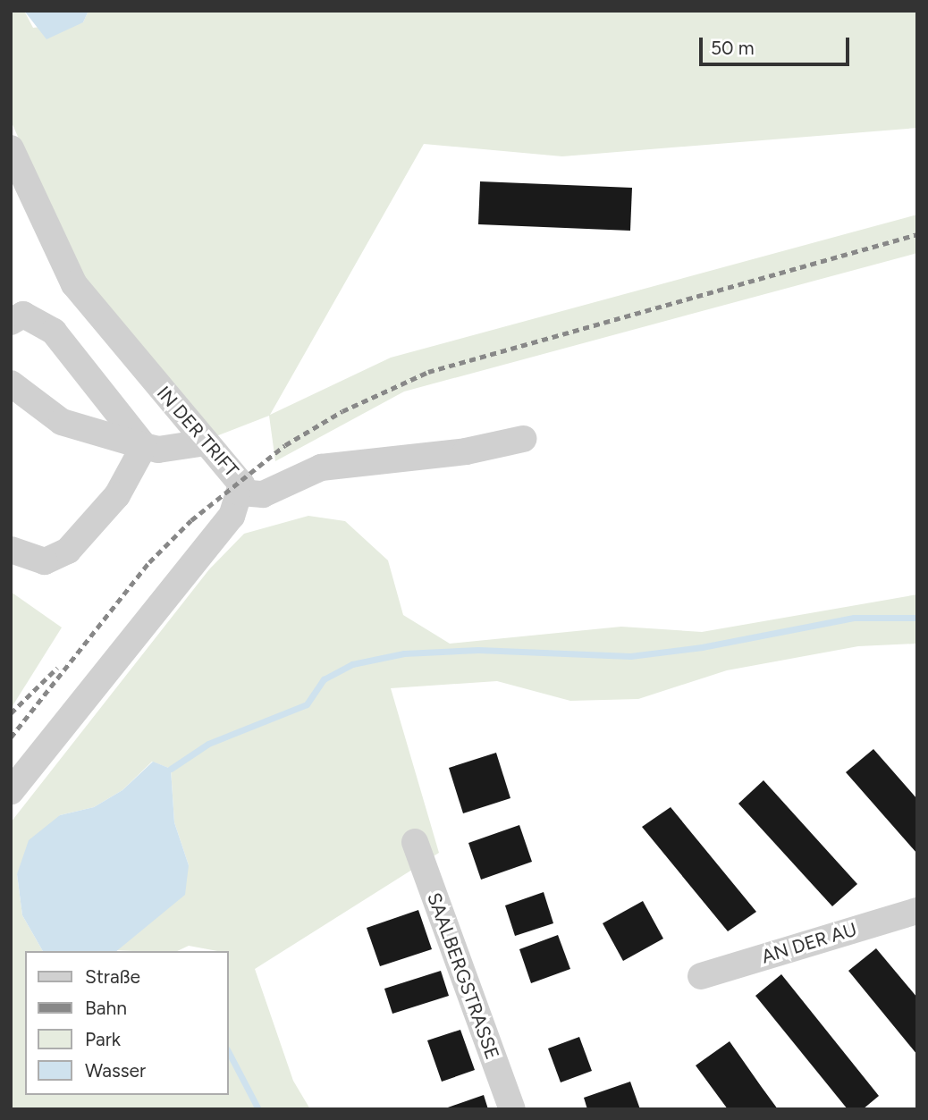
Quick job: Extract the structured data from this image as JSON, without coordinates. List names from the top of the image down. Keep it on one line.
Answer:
{"streets":{"street":["IN DER TRIFT","AN DER AU","SAALBERGSTRASSE"]},"legend":["Straße","Bahn","Park","Wasser"],"scale_bar":"50 m"}
